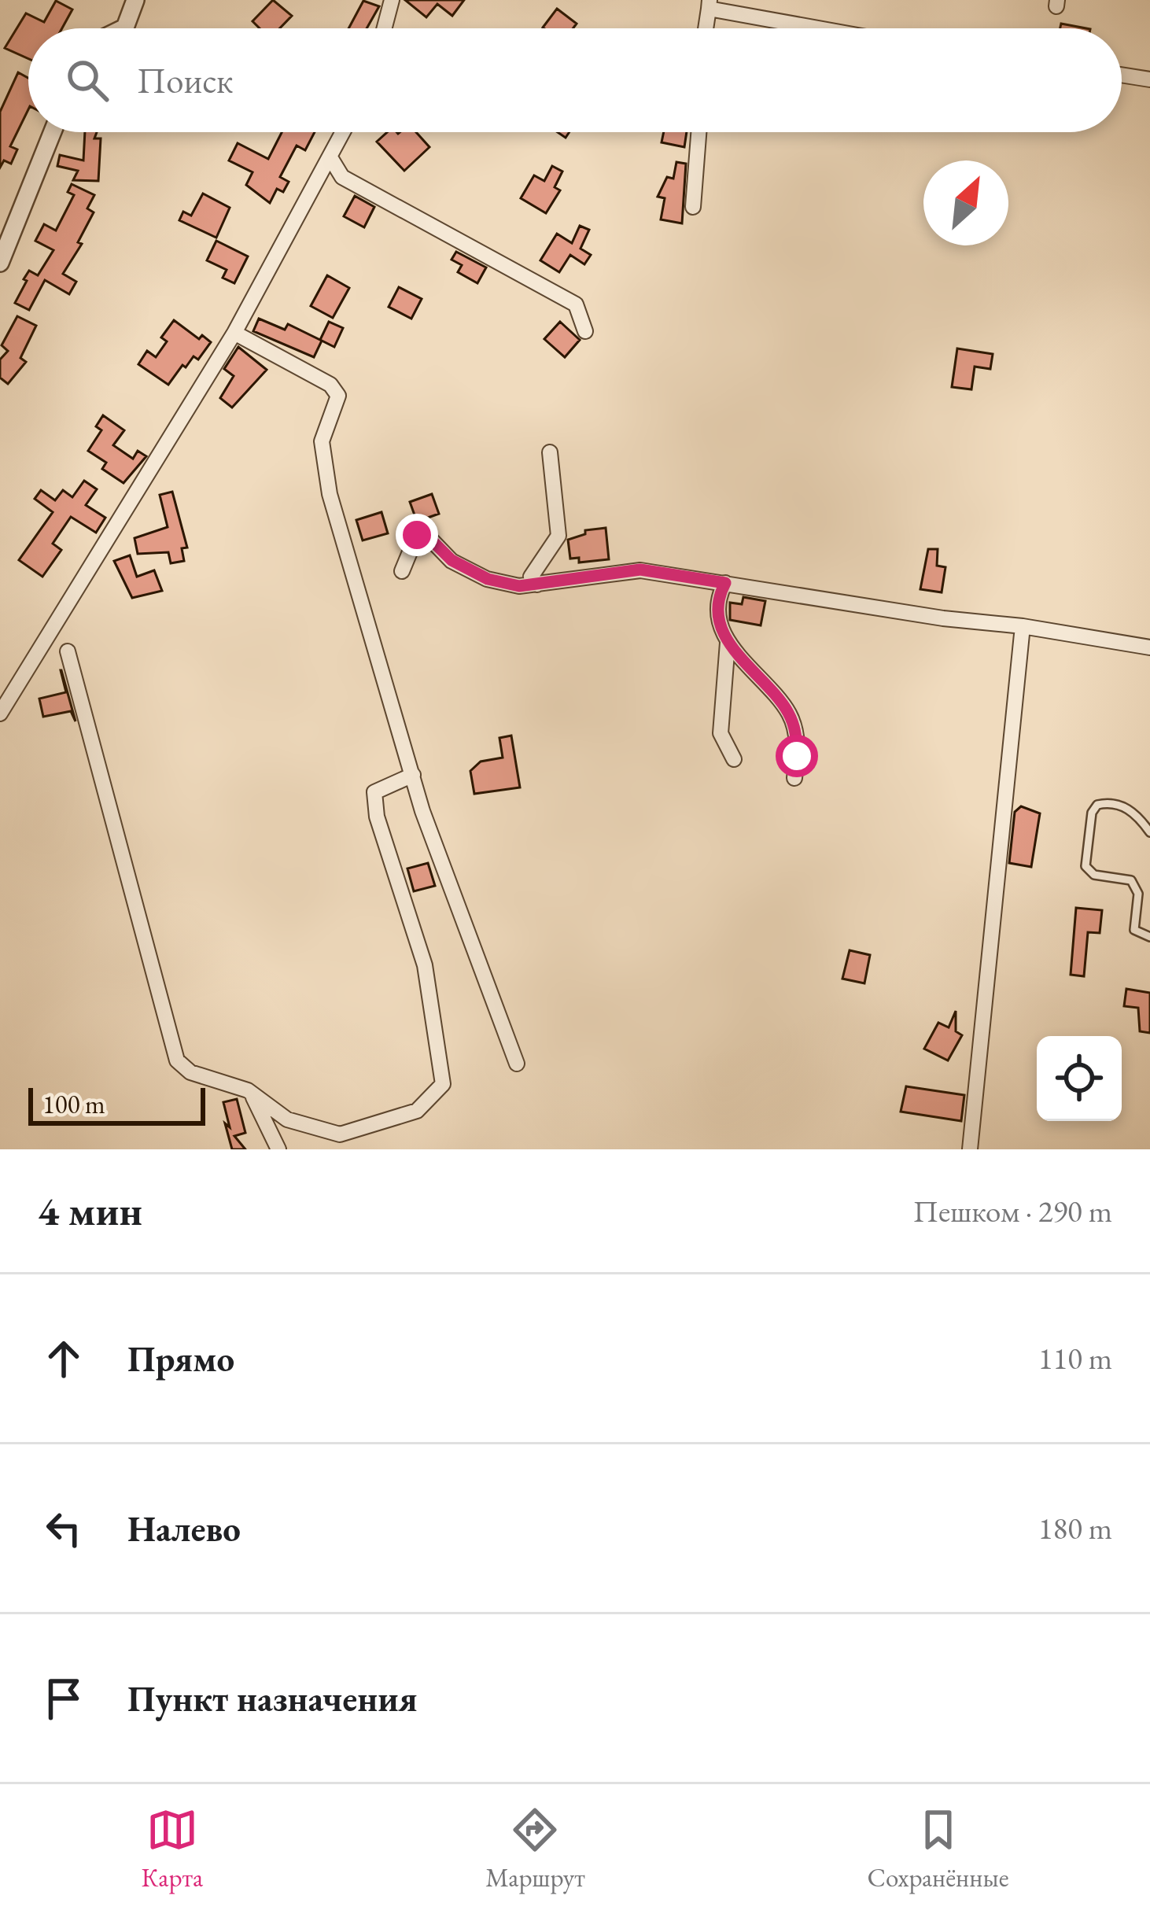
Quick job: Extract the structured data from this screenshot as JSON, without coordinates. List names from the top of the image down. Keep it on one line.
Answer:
{"scale_bar":"100 m","north":"top right","page":{"search":"Поиск","scale":"100 m","heading":["4 мин","Пешком · 290 m"],"list":[["Прямо","110 m"],["Налево","180 m"],"Пункт назначения"],"nav":["Карта","Маршрут","Сохранённые"]}}
